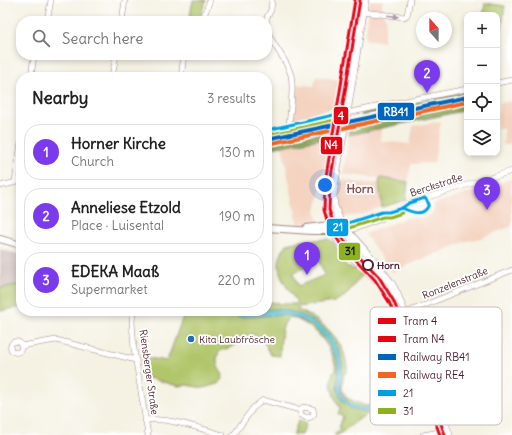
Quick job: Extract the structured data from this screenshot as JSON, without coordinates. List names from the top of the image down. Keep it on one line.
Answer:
{"streets":{"street":["Berckstraße","Ronzelenstraße","Riensberger Straße"]},"districts":["Horn"],"places":["Horn","Kita Laubfrösche"],"lines":["tram line 4","tram line N4","rail line RB41","rail line RE4","transit line 31","transit line 21"],"legend":["Tram 4","Tram N4","Railway RB41","Railway RE4","21","31"],"north":"top","page":{"map_buttons":["+","−"],"search":"Search here","pins":["2","3","1"],"heading":["Nearby","3 results"],"list":[{"mark":"1","name":"Horner Kirche","note":"Church","value":"130 m"},{"mark":"2","name":"Anneliese Etzold","note":"Place · Luisental","value":"190 m"},{"mark":"3","name":"EDEKA Maaß","note":"Supermarket","value":"220 m"}]}}
